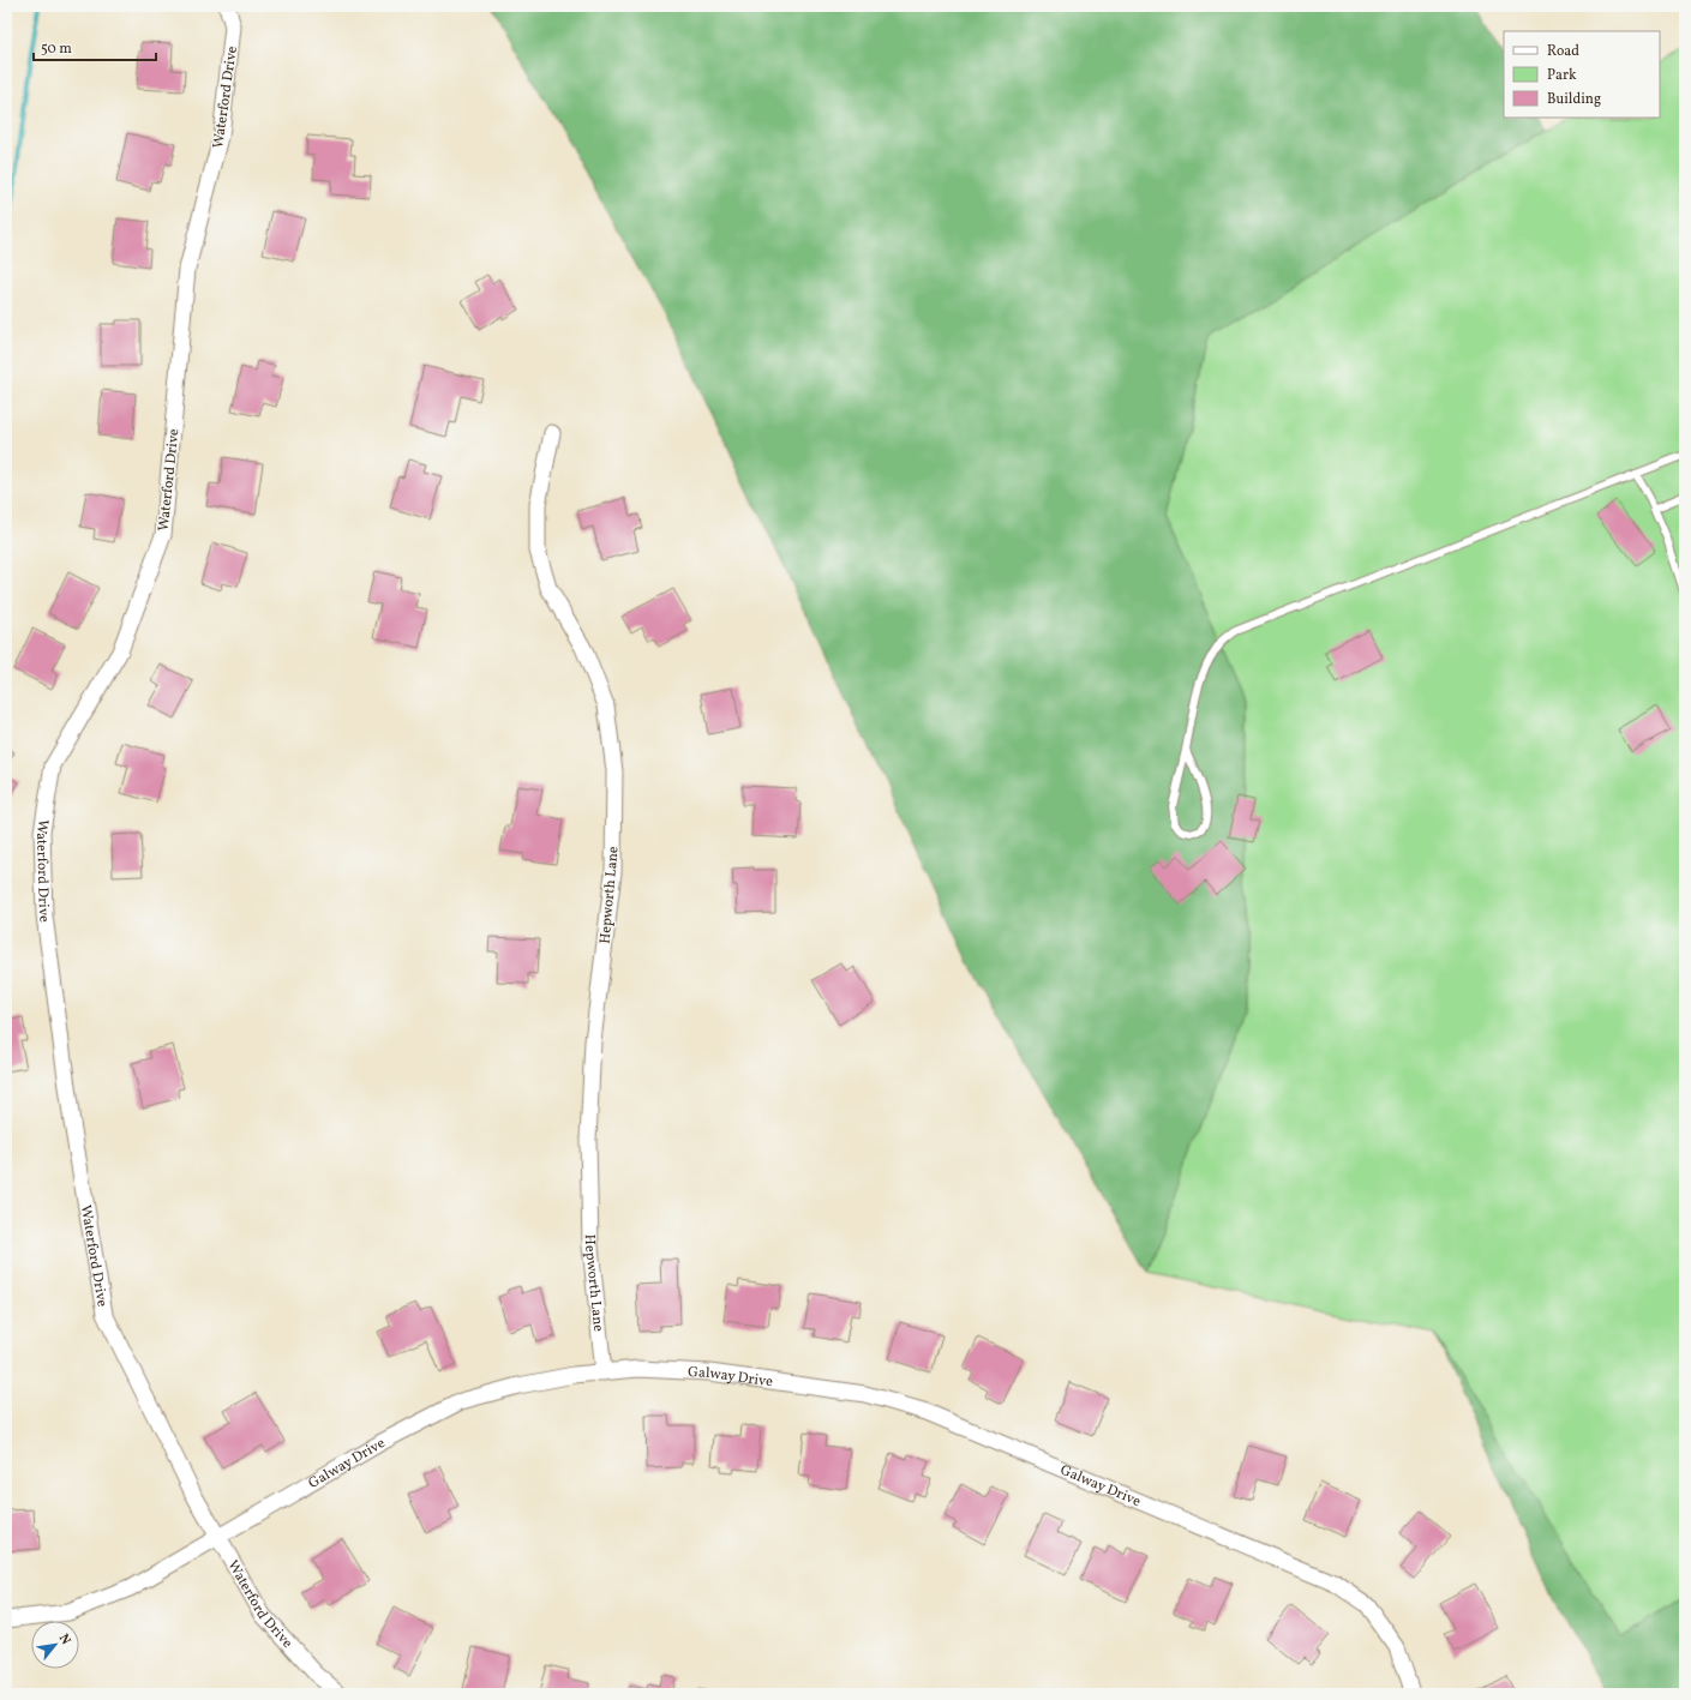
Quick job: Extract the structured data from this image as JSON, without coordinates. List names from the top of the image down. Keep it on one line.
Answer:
{"streets":{"street":["Waterford Drive","Hepworth Lane","Galway Drive"]},"crossings":[["Waterford Drive","Galway Drive"],["Hepworth Lane","Galway Drive"]],"legend":["Road","Park","Building"],"scale_bar":"50 m","north":"top right"}
